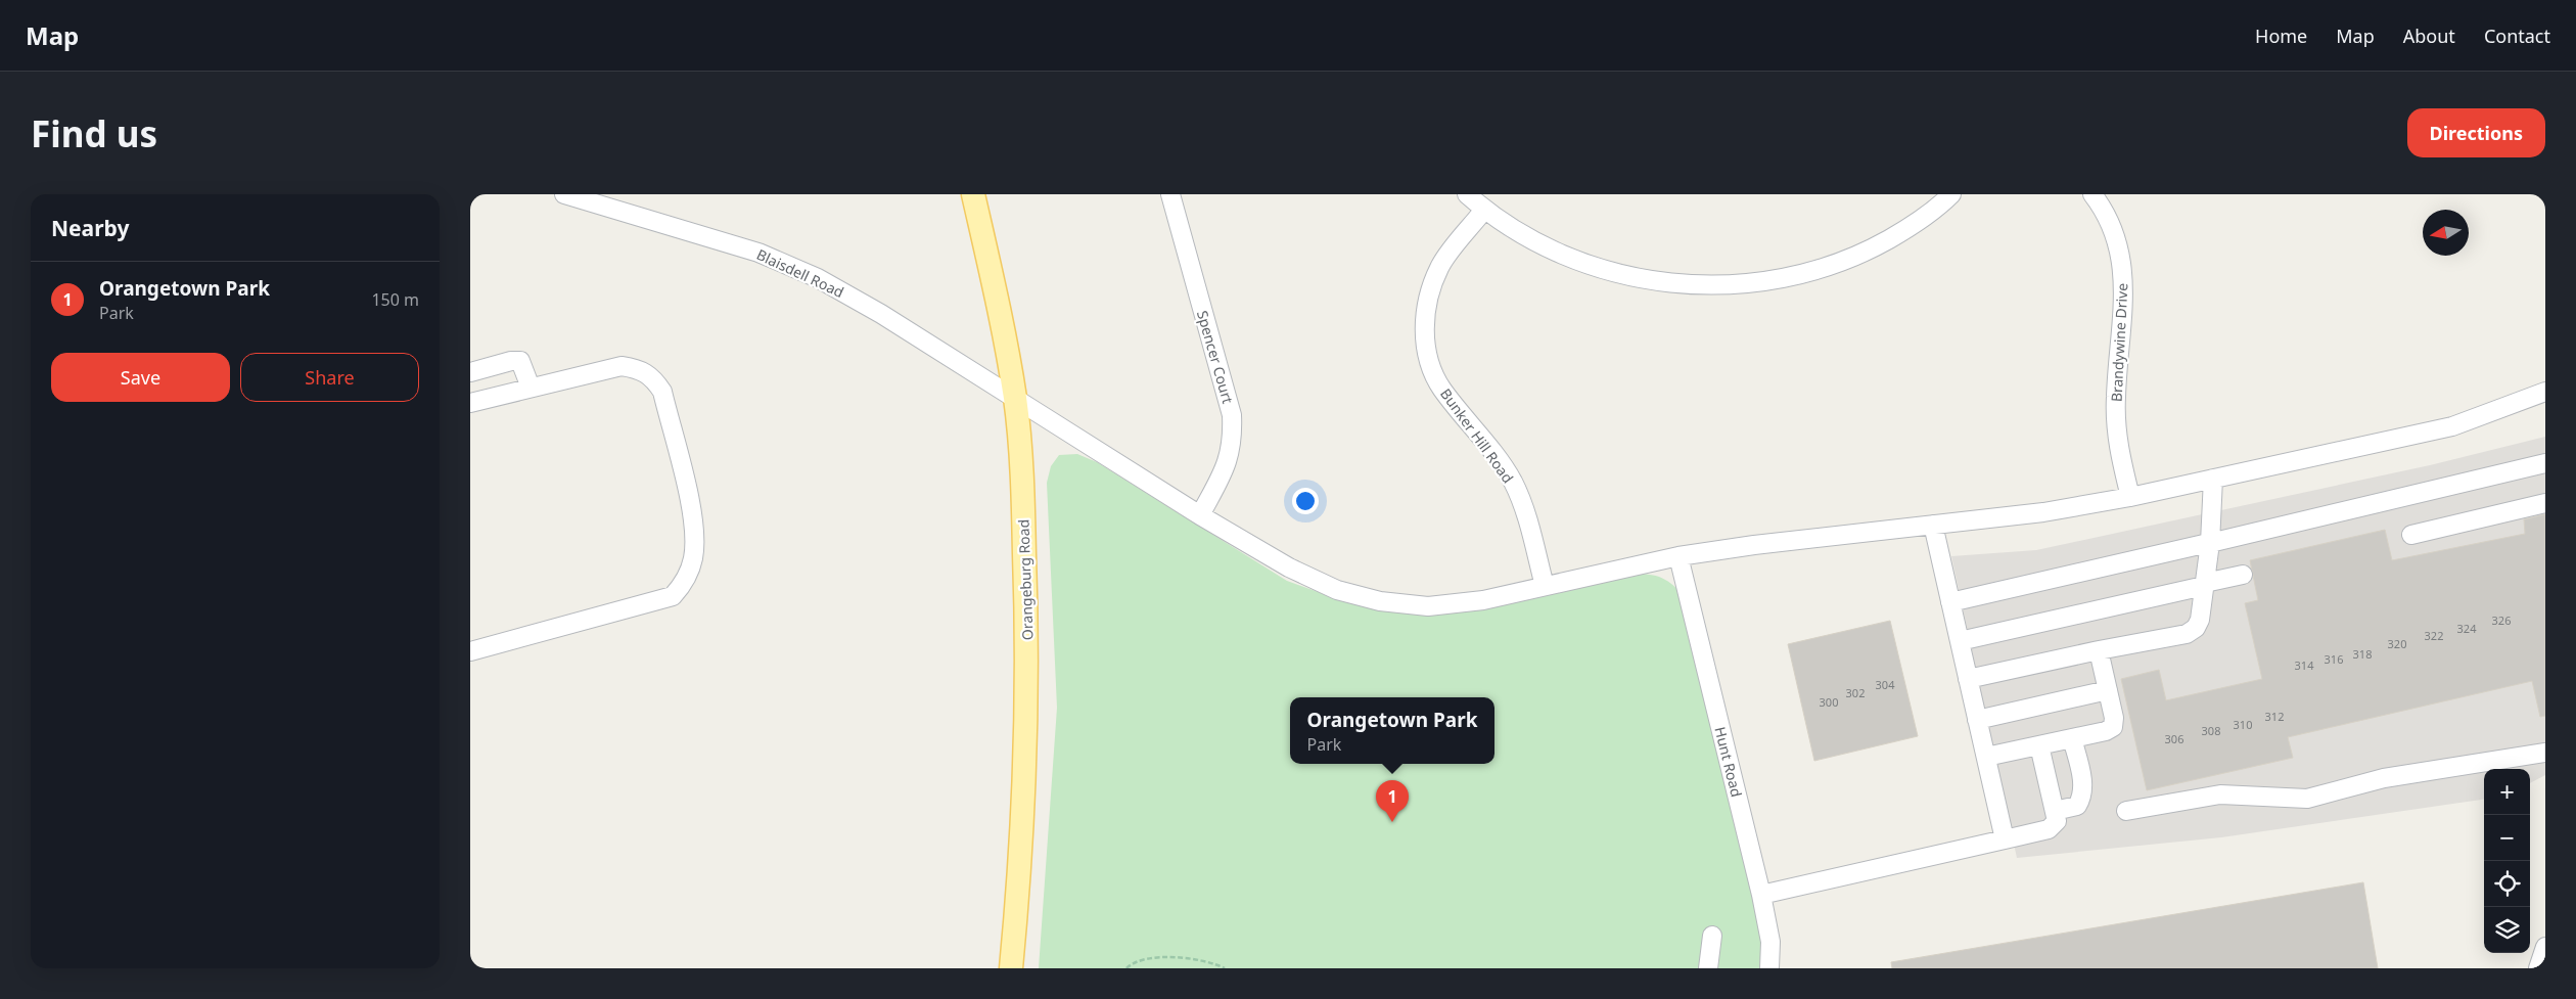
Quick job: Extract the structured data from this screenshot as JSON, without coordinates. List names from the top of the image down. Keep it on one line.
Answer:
{"streets":{"main road":["Orangeburg Road"],"street":["Blaisdell Road","Brandywine Drive","Spencer Court","Bunker Hill Road","Hunt Road"]},"crossings":[["Blaisdell Road","Brandywine Drive"],["Blaisdell Road","Spencer Court"],["Blaisdell Road","Bunker Hill Road"],["Blaisdell Road","Orangeburg Road"],["Blaisdell Road","Hunt Road"]],"house_numbers":["326","324","322","320","318","316","314","304","302","300","312","310","308","306"],"north":"left","page":{"header":"Map","nav":["Home","Map","About","Contact"],"buttons":["Directions",["Save","Share"]],"title":"Find us","heading":"Nearby","list":[{"mark":"1","name":"Orangetown Park","note":"Park","value":"150 m"}],"popup":["Orangetown Park","Park"],"map_buttons":["+","−"],"pins":"1"}}
